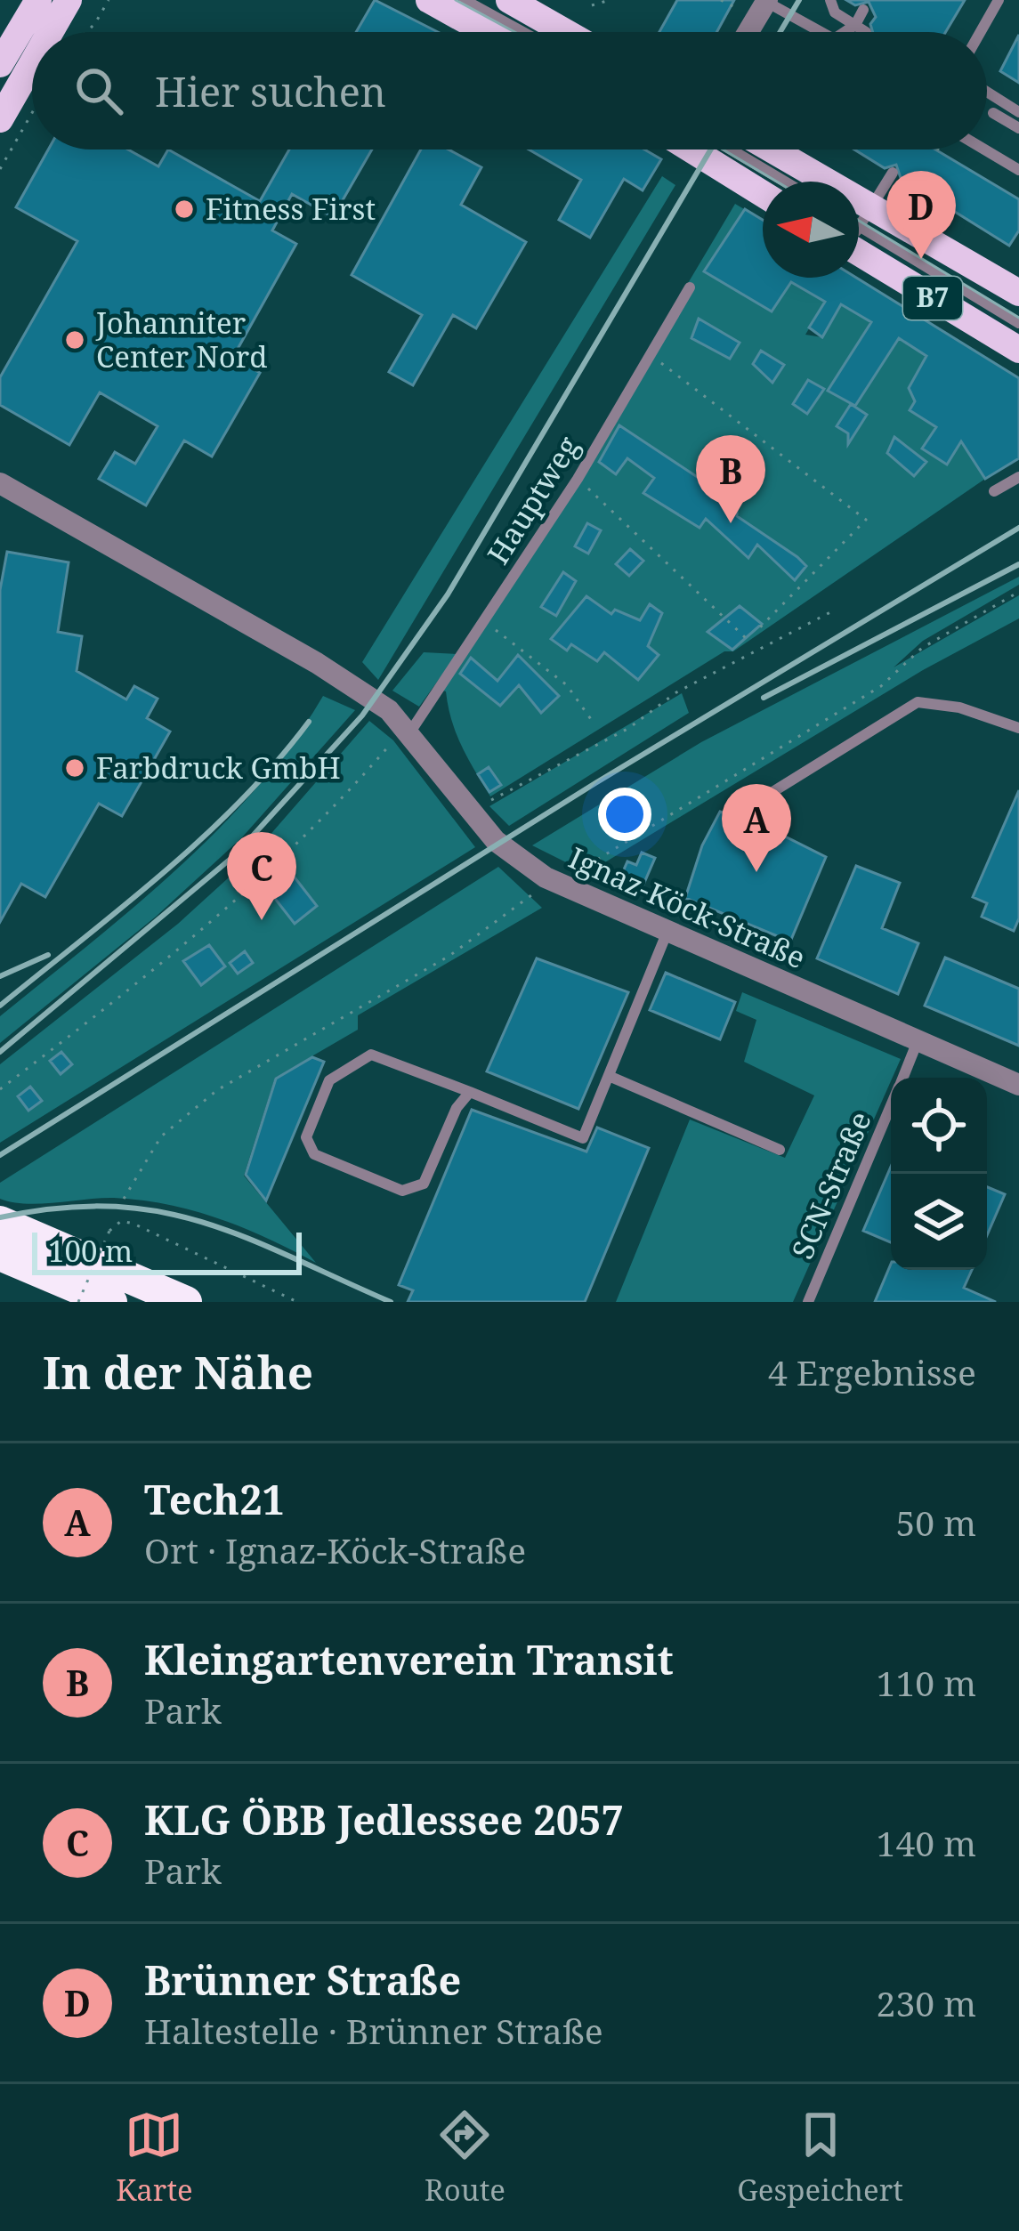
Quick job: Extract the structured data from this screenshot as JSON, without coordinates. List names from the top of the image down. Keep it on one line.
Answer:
{"streets":{"main road":["B7"],"street":["Ignaz-Köck-Straße"],"lane":["Hauptweg","SCN-Straße"]},"crossings":[["Hauptweg","Ignaz-Köck-Straße"],["Ignaz-Köck-Straße","SCN-Straße"]],"places":["Fitness First","Johanniter Center Nord","Farbdruck GmbH"],"scale_bar":"100 m","north":"left","page":{"search":"Hier suchen","pins":["D","B","A","C"],"scale":"100 m","heading":["In der Nähe","4 Ergebnisse"],"list":[{"mark":"A","name":"Tech21","note":"Ort · Ignaz-Köck-Straße","value":"50 m"},{"mark":"B","name":"Kleingartenverein Transit","note":"Park","value":"110 m"},{"mark":"C","name":"KLG ÖBB Jedlessee 2057","note":"Park","value":"140 m"},{"mark":"D","name":"Brünner Straße","note":"Haltestelle · Brünner Straße","value":"230 m"}],"nav":["Karte","Route","Gespeichert"]}}
